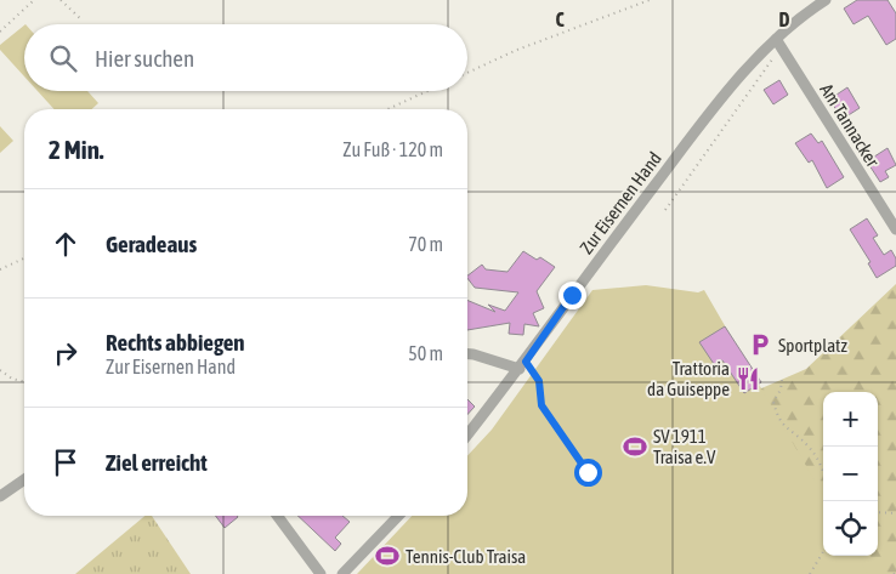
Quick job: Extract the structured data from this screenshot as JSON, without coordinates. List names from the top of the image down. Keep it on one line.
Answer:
{"streets":{"street":["Am Tannacker","Zur Eisernen Hand"]},"crossings":[["Am Tannacker","Zur Eisernen Hand"]],"places":{"parking":["Sportplatz"],"restaurant":["Trattoria da Guiseppe"],"sports":["SV 1911 Traisa e.V","Tennis-Club Traisa"]},"page":{"search":"Hier suchen","heading":["2 Min.","Zu Fuß · 120 m"],"list":[["Geradeaus","70 m"],["Rechts abbiegen","Zur Eisernen Hand","50 m"],"Ziel erreicht"],"map_buttons":["+","−"]},"grid":{"columns":["C","D"]}}
